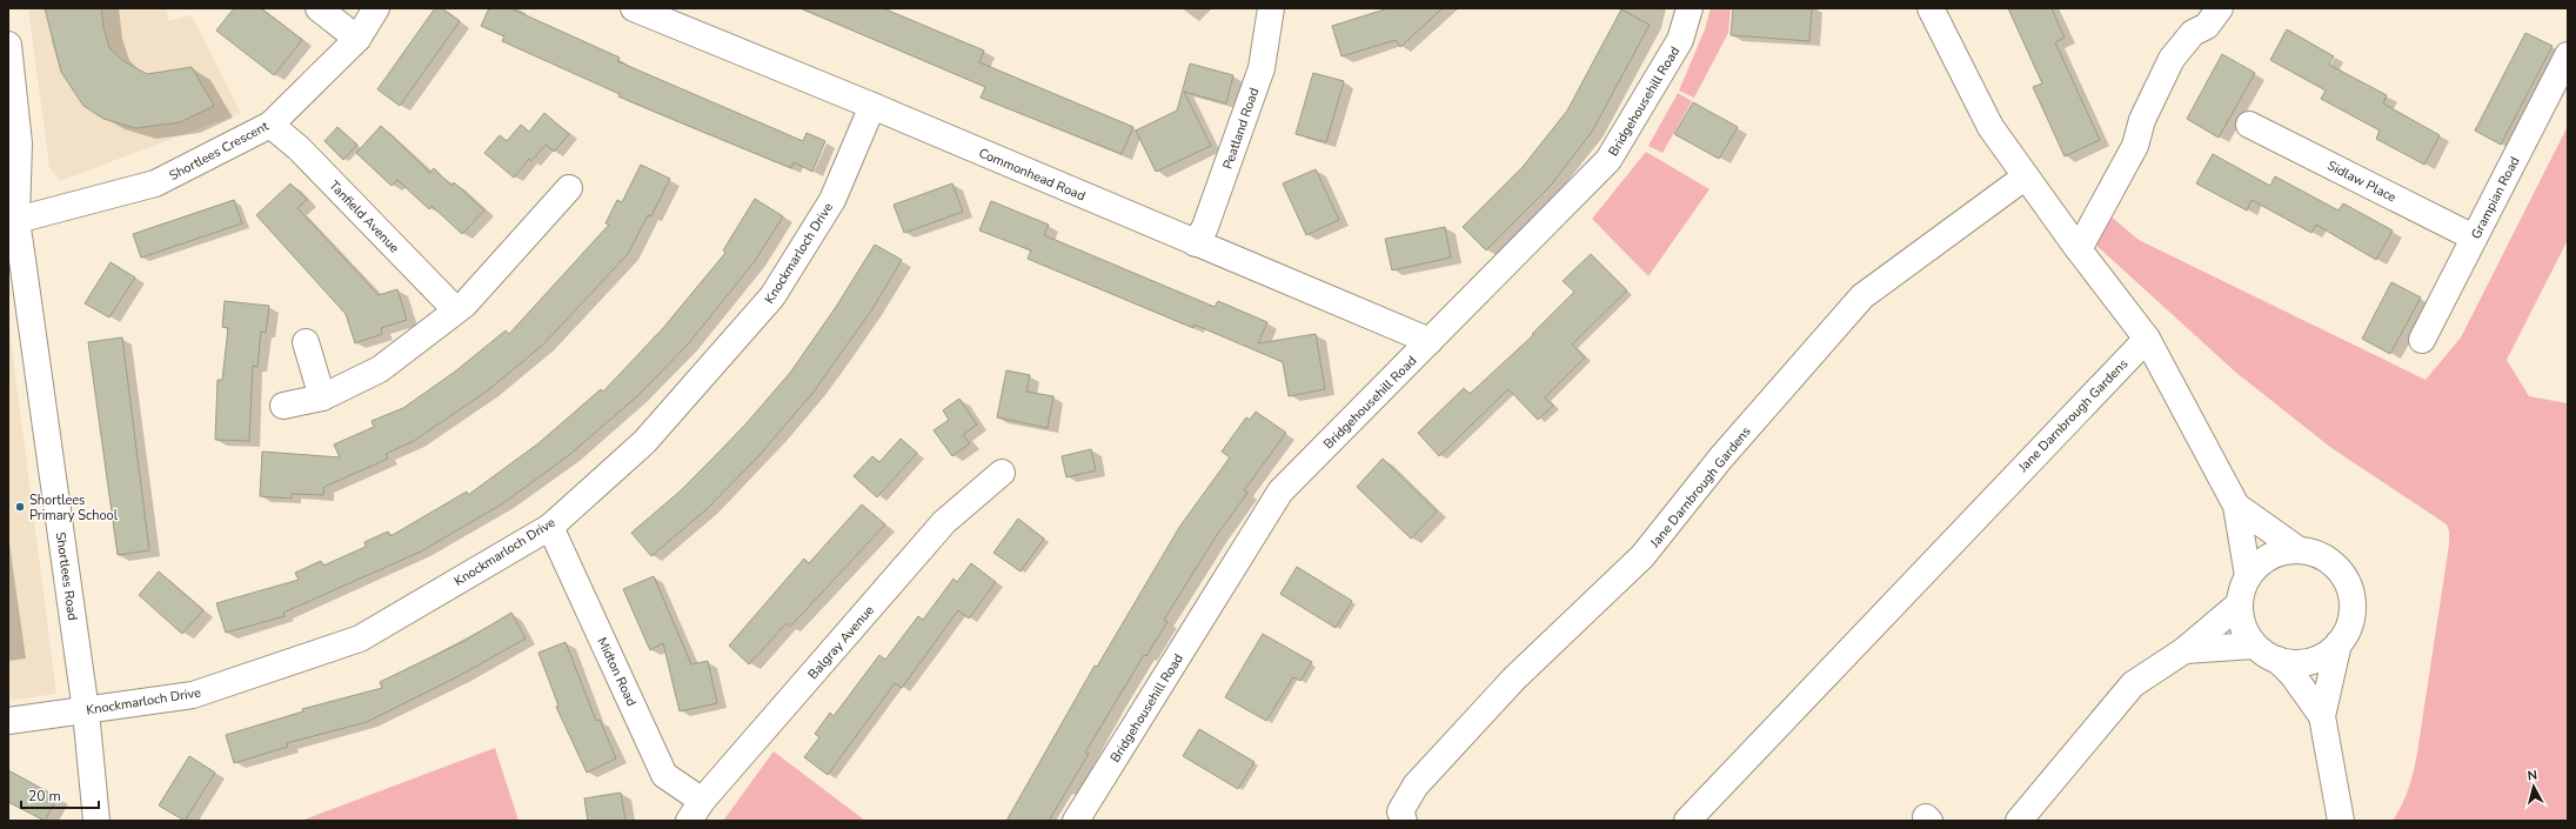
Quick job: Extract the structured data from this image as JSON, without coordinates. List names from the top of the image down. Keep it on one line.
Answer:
{"streets":{"street":["Bridgehousehill Road","Peatland Road","Shortlees Crescent","Commonhead Road","Sidlaw Place","Grampian Road","Tanfield Avenue","Knockmarloch Drive","Jane Darnbrough Gardens","Shortlees Road","Balgray Avenue","Midton Road"]},"crossings":[["Bridgehousehill Road","Commonhead Road"],["Peatland Road","Commonhead Road"],["Shortlees Crescent","Tanfield Avenue"],["Shortlees Crescent","Shortlees Road"],["Commonhead Road","Knockmarloch Drive"],["Sidlaw Place","Grampian Road"],["Knockmarloch Drive","Shortlees Road"],["Knockmarloch Drive","Midton Road"],["Balgray Avenue","Midton Road"]],"places":["Shortlees Primary School"],"scale_bar":"20 m","north":"top"}
